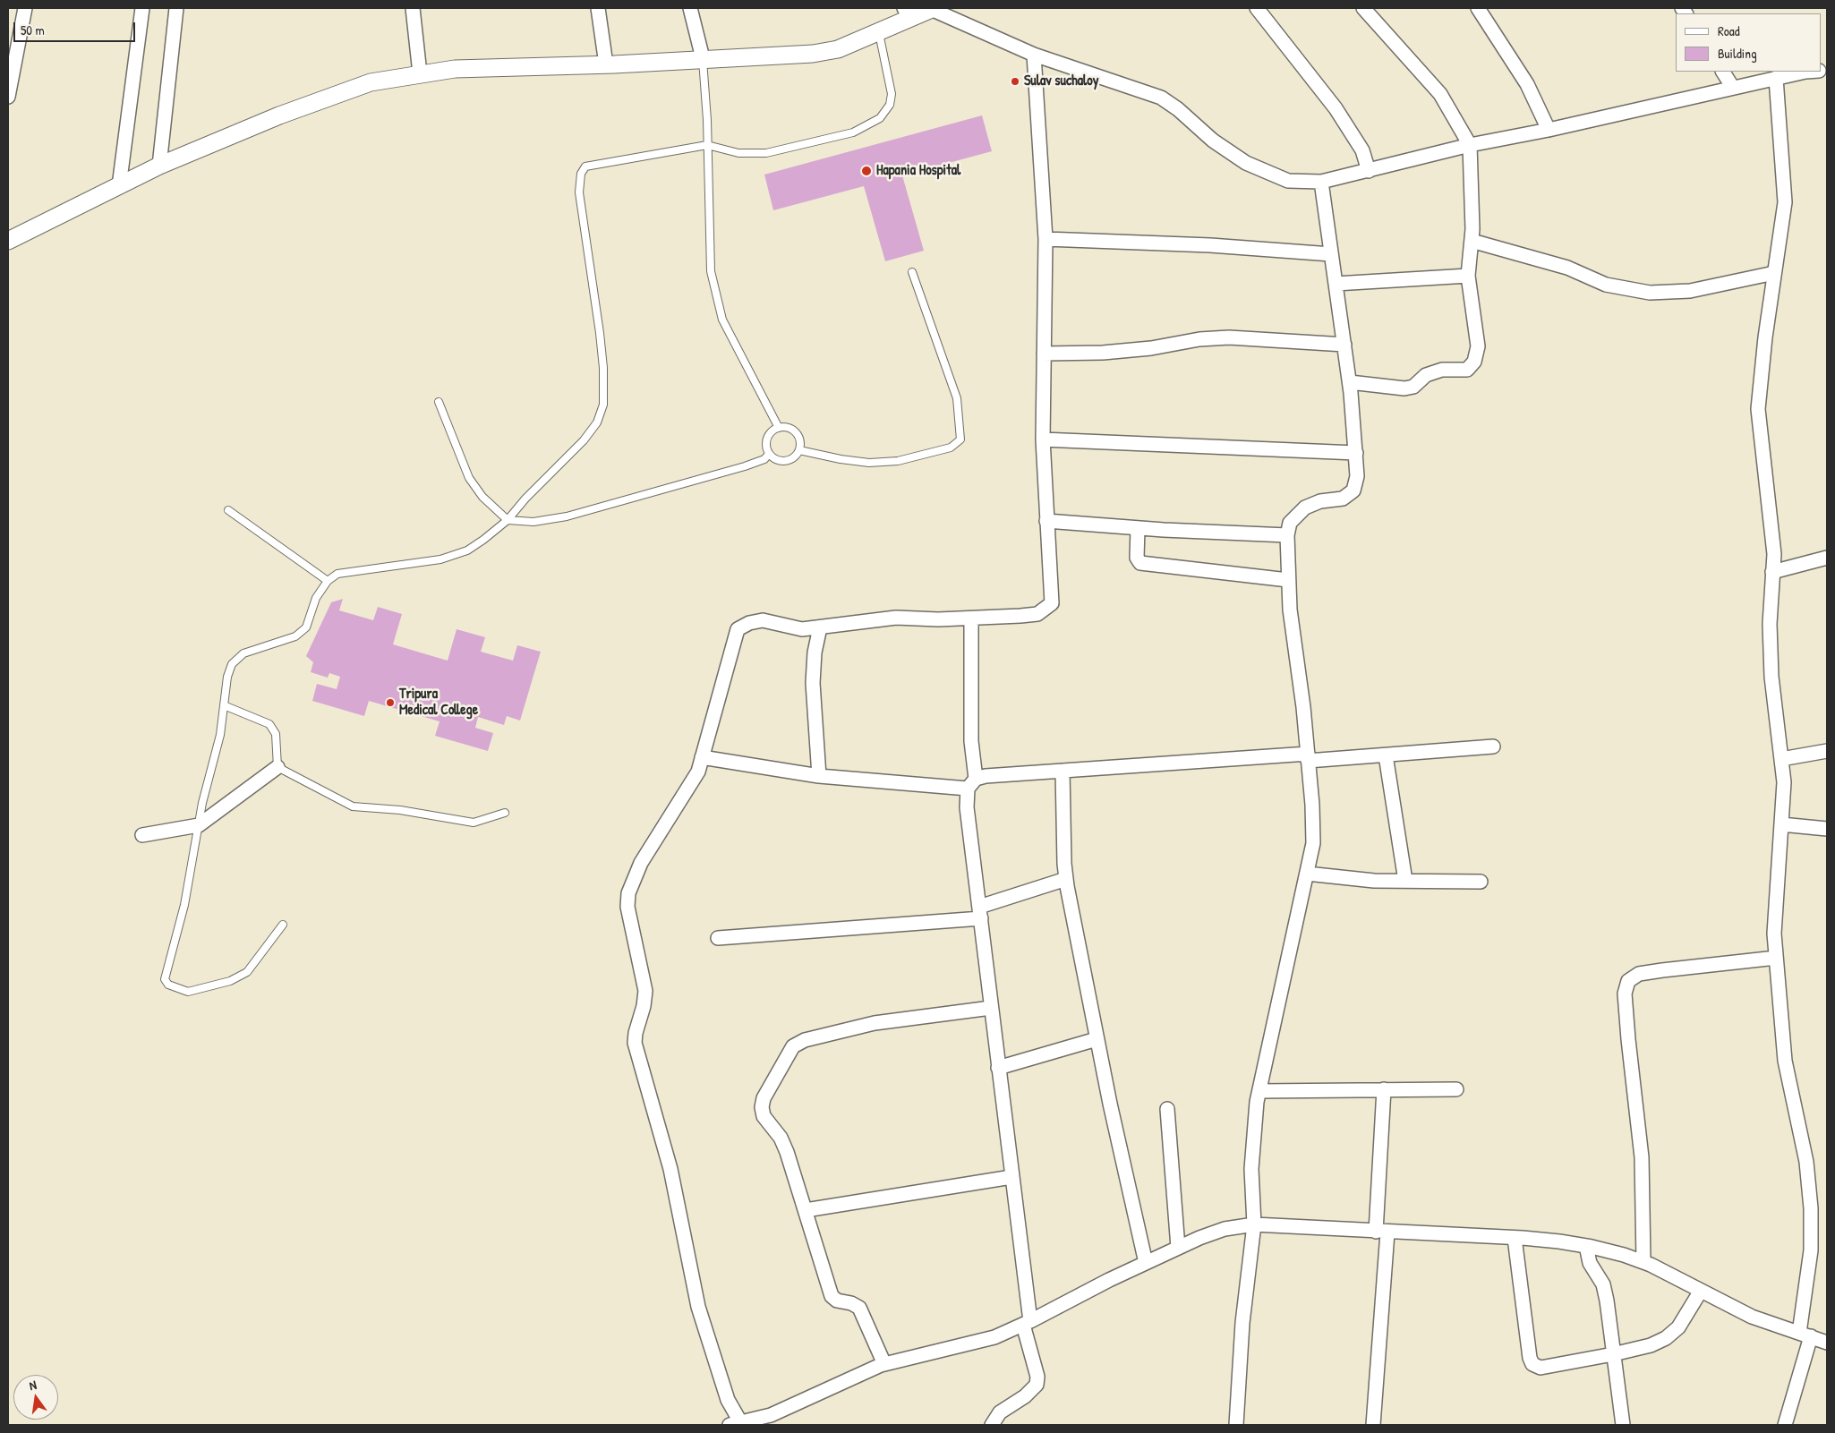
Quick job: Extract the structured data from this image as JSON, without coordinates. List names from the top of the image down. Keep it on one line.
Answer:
{"places":["Sulav suchaloy","Hapania Hospital","Tripura Medical College"],"legend":["Road","Building"],"scale_bar":"50 m","north":"top"}
